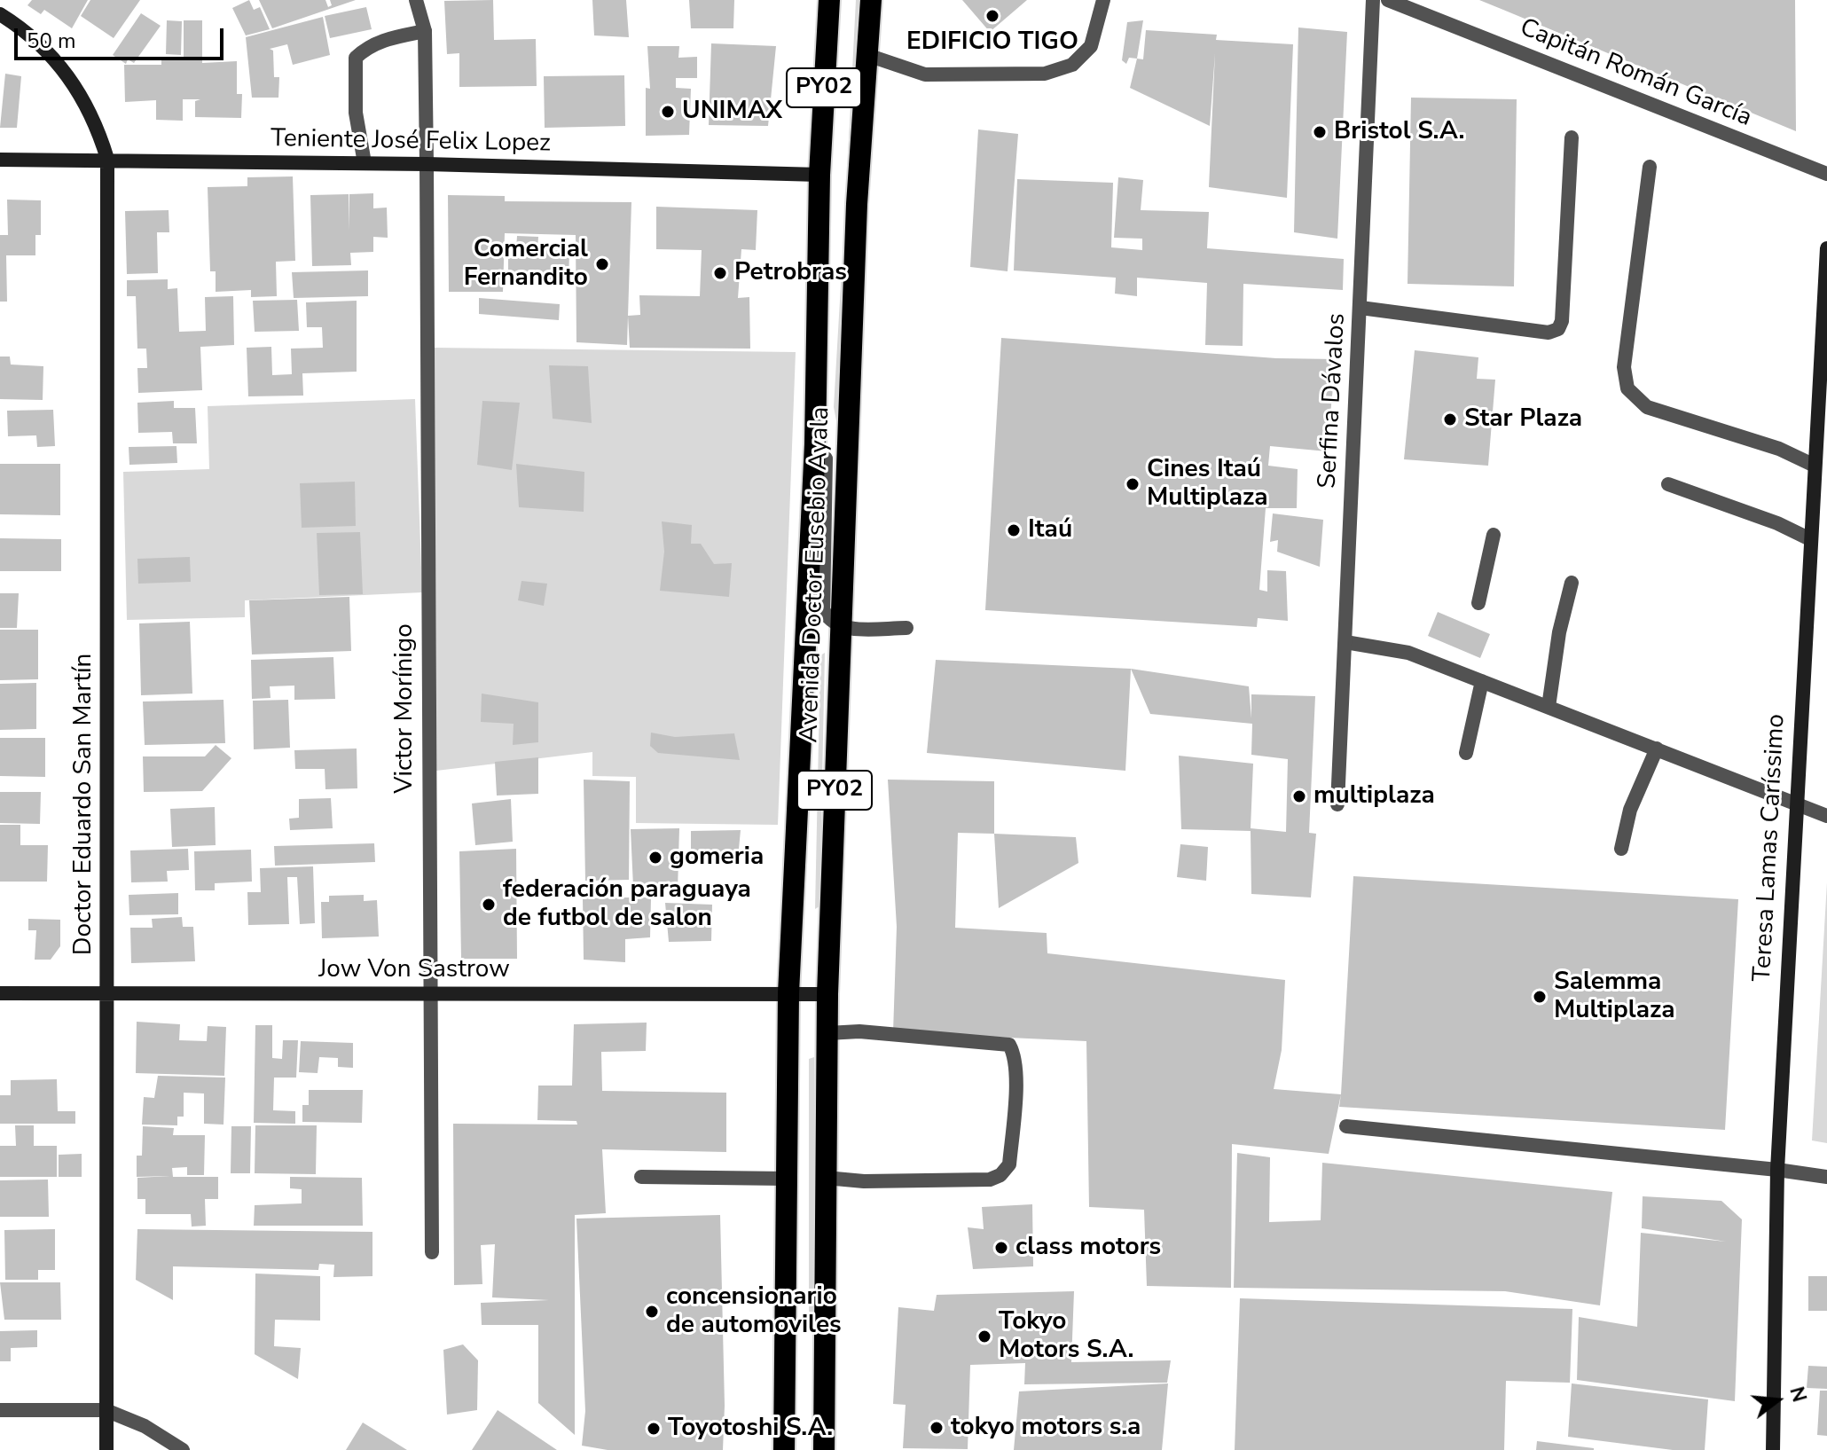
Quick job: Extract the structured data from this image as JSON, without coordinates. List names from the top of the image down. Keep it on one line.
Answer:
{"streets":{"highway":["PY02","Avenida Doctor Eusebio Ayala"],"street":["Capitán Román García","Teniente José Felix Lopez","Serfina Dávalos","Victor Morínigo","Doctor Eduardo San Martín","Teresa Lamas Caríssimo","Jow Von Sastrow"]},"crossings":[["Teniente José Felix Lopez","Avenida Doctor Eusebio Ayala"],["Teniente José Felix Lopez","Victor Morínigo"],["Teniente José Felix Lopez","Doctor Eduardo San Martín"],["Avenida Doctor Eusebio Ayala","Jow Von Sastrow"],["Victor Morínigo","Jow Von Sastrow"],["Doctor Eduardo San Martín","Jow Von Sastrow"]],"places":["EDIFICIO TIGO","UNIMAX","Bristol S.A.","Comercial Fernandito","Petrobras","Star Plaza","Cines Itaú Multiplaza","Itaú","multiplaza","gomeria","federación paraguaya de futbol de salon","Salemma Multiplaza","class motors","concensionario de automoviles","Tokyo Motors S.A.","tokyo motors s.a","Toyotoshi S.A."],"scale_bar":"50 m","north":"right"}
